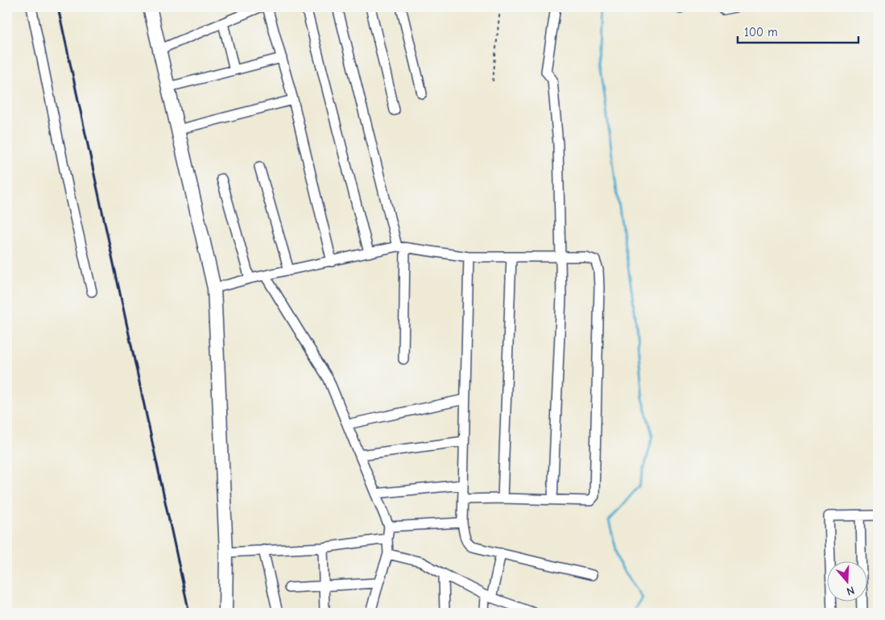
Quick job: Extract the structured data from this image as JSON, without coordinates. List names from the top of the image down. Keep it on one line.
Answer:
{"scale_bar":"100 m","north":"bottom"}
